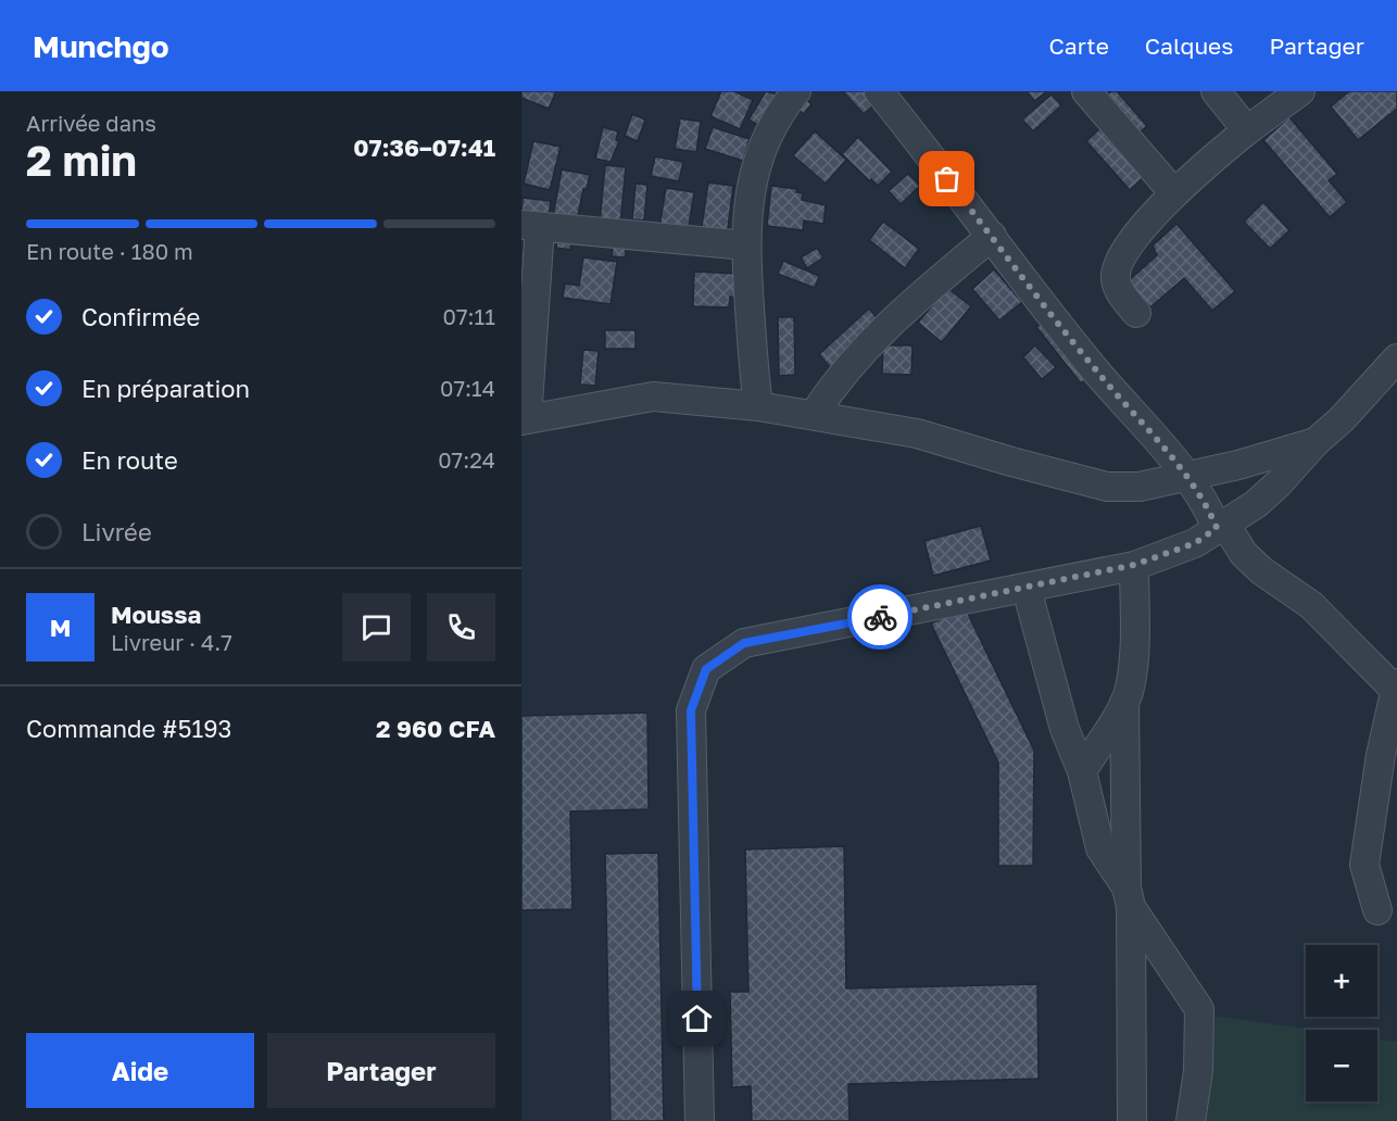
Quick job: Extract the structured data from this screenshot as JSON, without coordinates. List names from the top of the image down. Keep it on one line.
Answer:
{"page":{"header":"Munchgo","nav":["Carte","Calques","Partager"],"heading":["2 min","Arrivée dans","07:36–07:41"],"panel":["Moussa","Livreur · 4.7","Commande #5193","2 960 CFA"],"bar":"En route · 180 m","list":[["Confirmée","07:11"],["En préparation","07:14"],["En route","07:24"],"Livrée"],"round":"M","map_buttons":["+","−"],"buttons":["Aide","Partager"]}}
